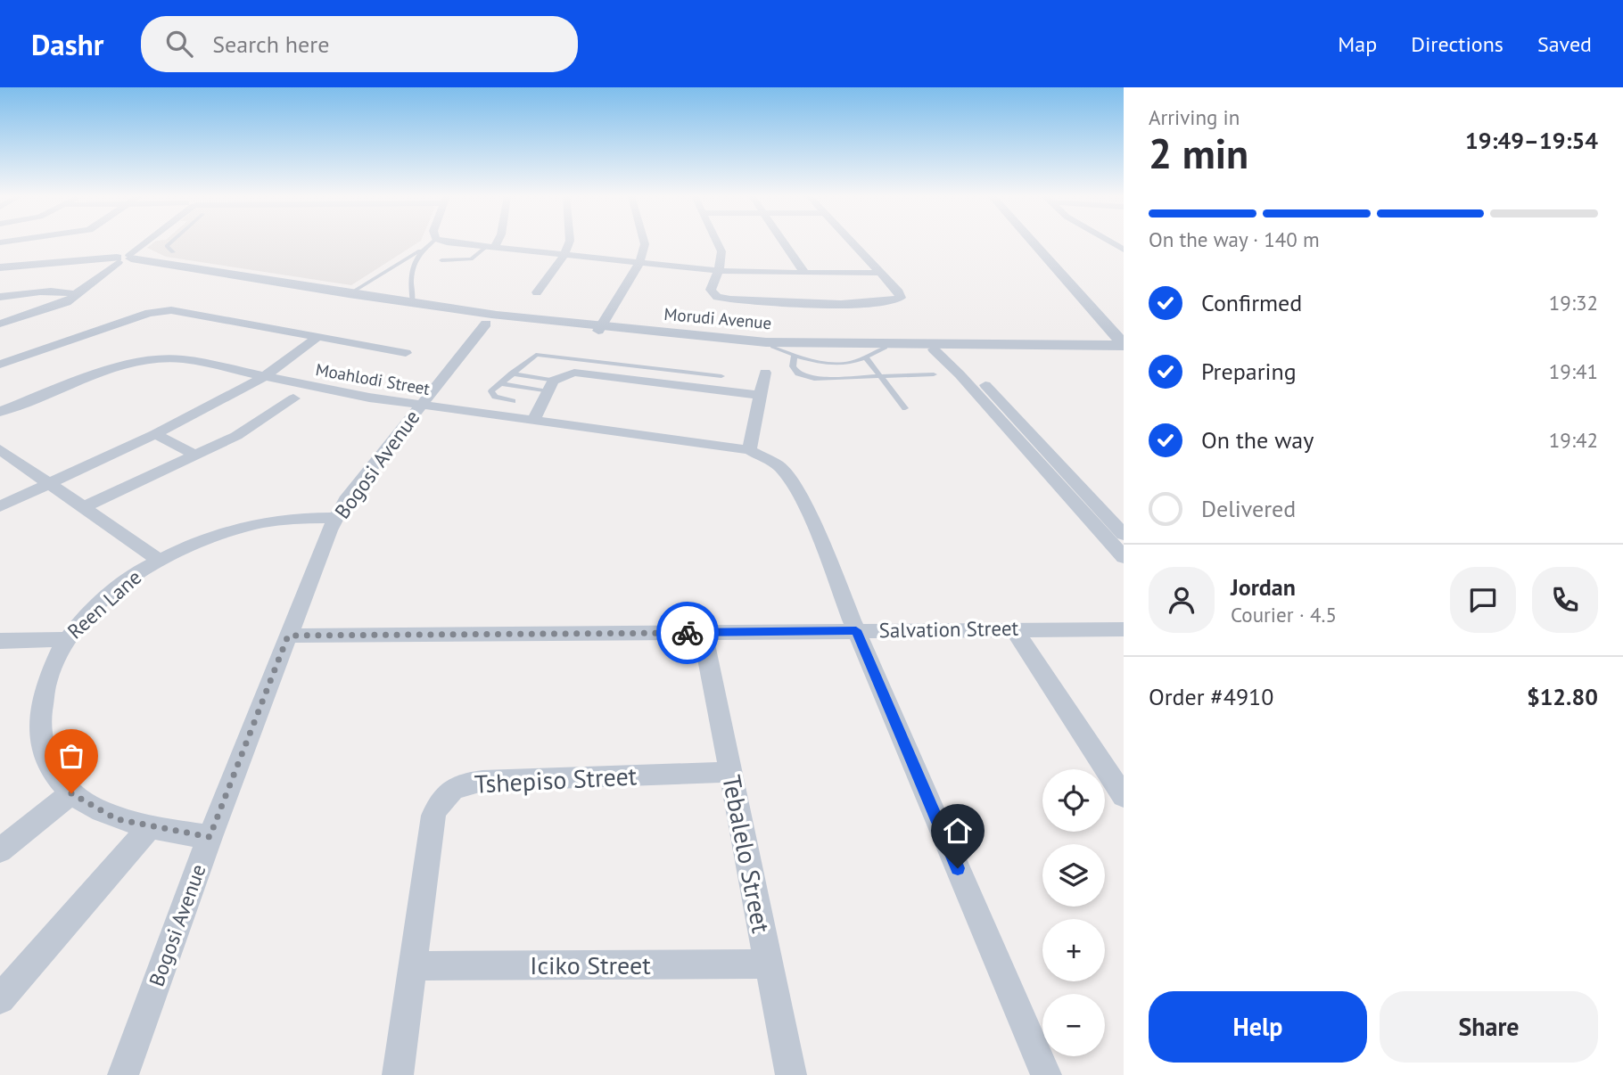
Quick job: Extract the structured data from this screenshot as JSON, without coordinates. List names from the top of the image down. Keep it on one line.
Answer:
{"streets":{"street":["Morudi Avenue","Moahlodi Street","Bogosi Avenue","Reen Lane","Salvation Street","Tshepiso Street","Tebalelo Street","Iciko Street"]},"crossings":[["Morudi Avenue","Bogosi Avenue"],["Moahlodi Street","Bogosi Avenue"],["Moahlodi Street","Salvation Street"],["Bogosi Avenue","Reen Lane"],["Bogosi Avenue","Salvation Street"],["Salvation Street","Tebalelo Street"],["Tshepiso Street","Tebalelo Street"],["Tshepiso Street","Iciko Street"],["Tebalelo Street","Iciko Street"]],"page":{"header":"Dashr","search":"Search here","nav":["Map","Directions","Saved"],"heading":["2 min","Arriving in","19:49–19:54"],"panel":["Jordan","Courier · 4.5","Order #4910","$12.80"],"bar":"On the way · 140 m","list":[["Confirmed","19:32"],["Preparing","19:41"],["On the way","19:42"],"Delivered"],"map_buttons":["+","−"],"buttons":["Help","Share"]}}
